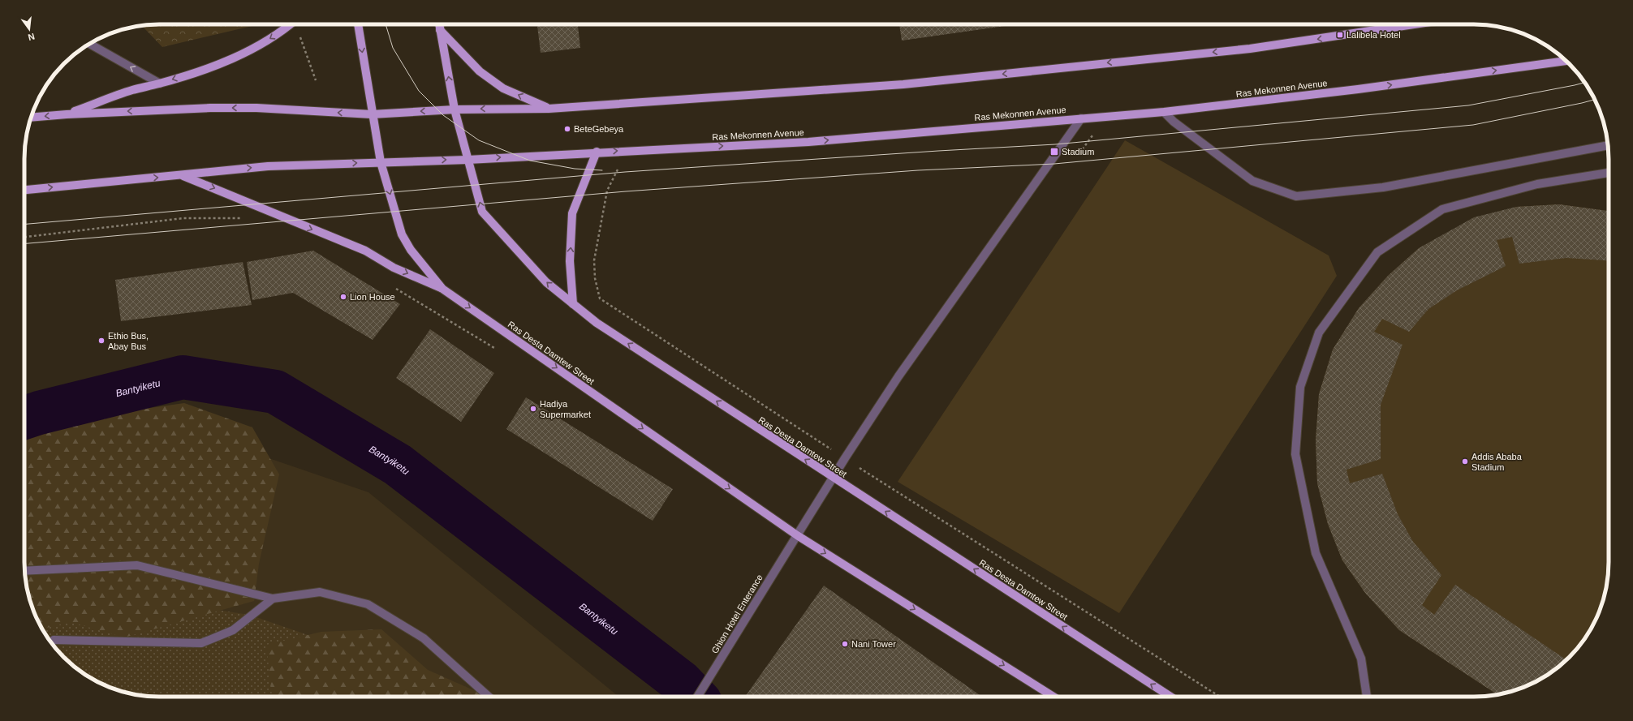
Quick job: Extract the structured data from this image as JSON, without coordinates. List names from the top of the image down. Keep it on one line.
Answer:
{"streets":{"main road":["Ras Mekonnen Avenue","Ras Desta Damtew Street"],"street":["Ghion Hotel Enterance"]},"crossings":[["Ras Mekonnen Avenue","Ras Desta Damtew Street"],["Ras Mekonnen Avenue","Ghion Hotel Enterance"],["Ras Desta Damtew Street","Ghion Hotel Enterance"]],"water":["Bantyiketu"],"places":{"transit":["Lalibela Hotel","Stadium"],"other":["BeteGebeya","Lion House","Ethio Bus, Abay Bus","Hadiya Supermarket","Addis Ababa Stadium","Nani Tower"]},"north":"bottom"}
